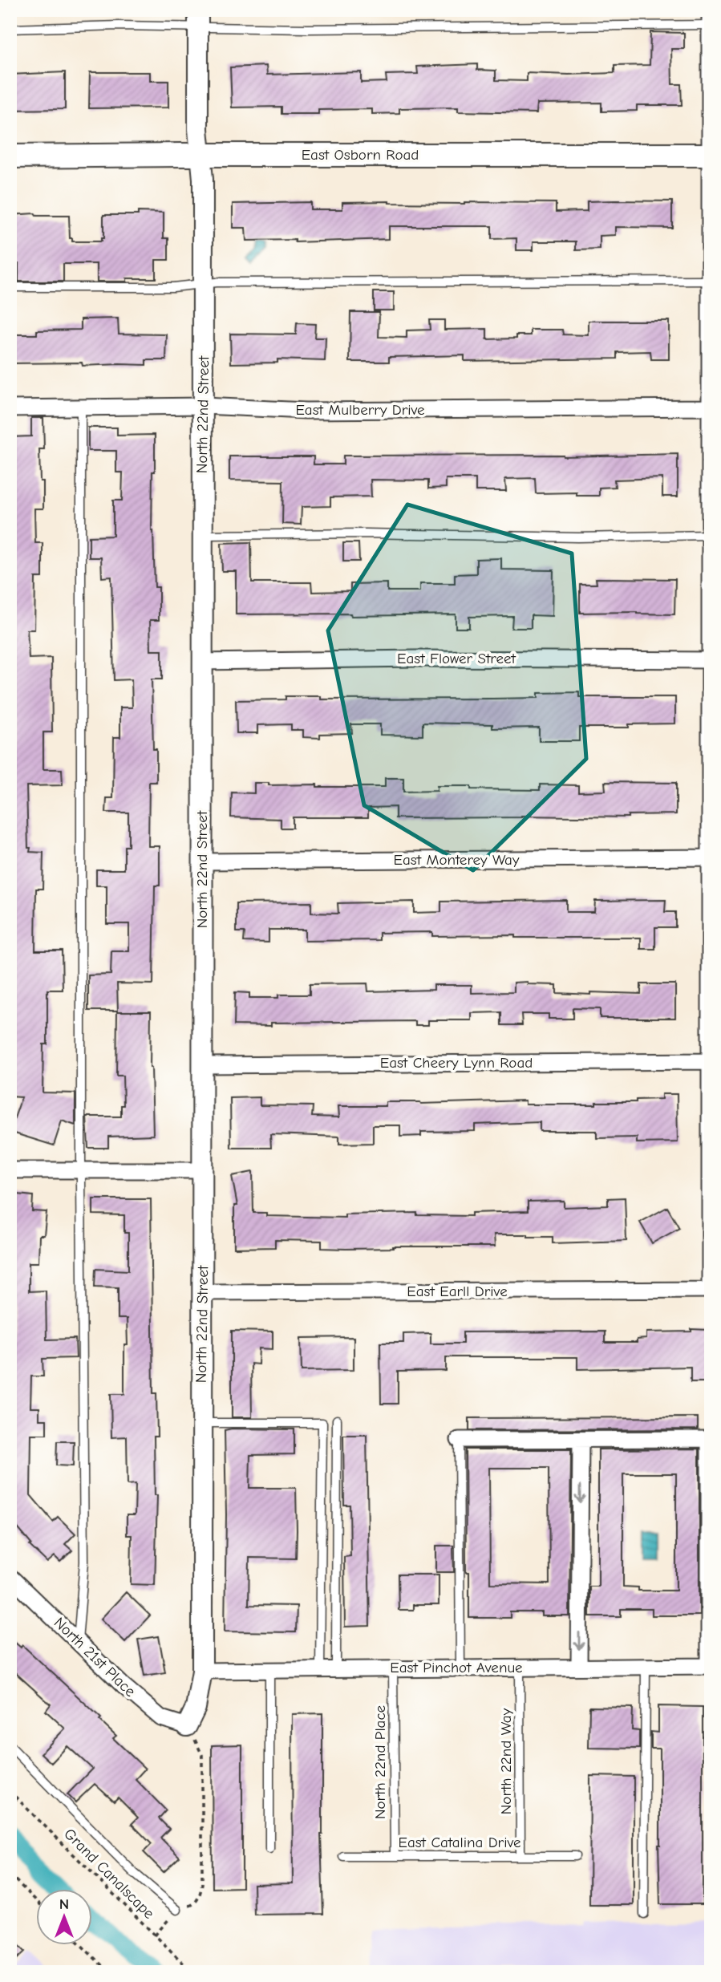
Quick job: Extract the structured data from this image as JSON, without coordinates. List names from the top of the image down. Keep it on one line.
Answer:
{"streets":{"main road":["East Osborn Road"],"street":["East Mulberry Drive","North 22nd Street","East Flower Street","East Monterey Way","East Cheery Lynn Road","East Earll Drive","North 21st Place","East Pinchot Avenue"],"lane":["North 22nd Way","North 22nd Place","East Catalina Drive"],"path":["Grand Canalscape"]},"crossings":[["East Osborn Road","North 22nd Street"],["East Mulberry Drive","North 22nd Street"],["North 22nd Street","East Flower Street"],["North 22nd Street","East Monterey Way"],["North 22nd Street","East Cheery Lynn Road"],["North 22nd Street","East Earll Drive"],["North 22nd Street","North 21st Place"],["North 22nd Street","East Pinchot Avenue"],["East Pinchot Avenue","North 22nd Way"],["East Pinchot Avenue","North 22nd Place"],["North 22nd Way","East Catalina Drive"],["North 22nd Place","East Catalina Drive"]],"north":"top"}
